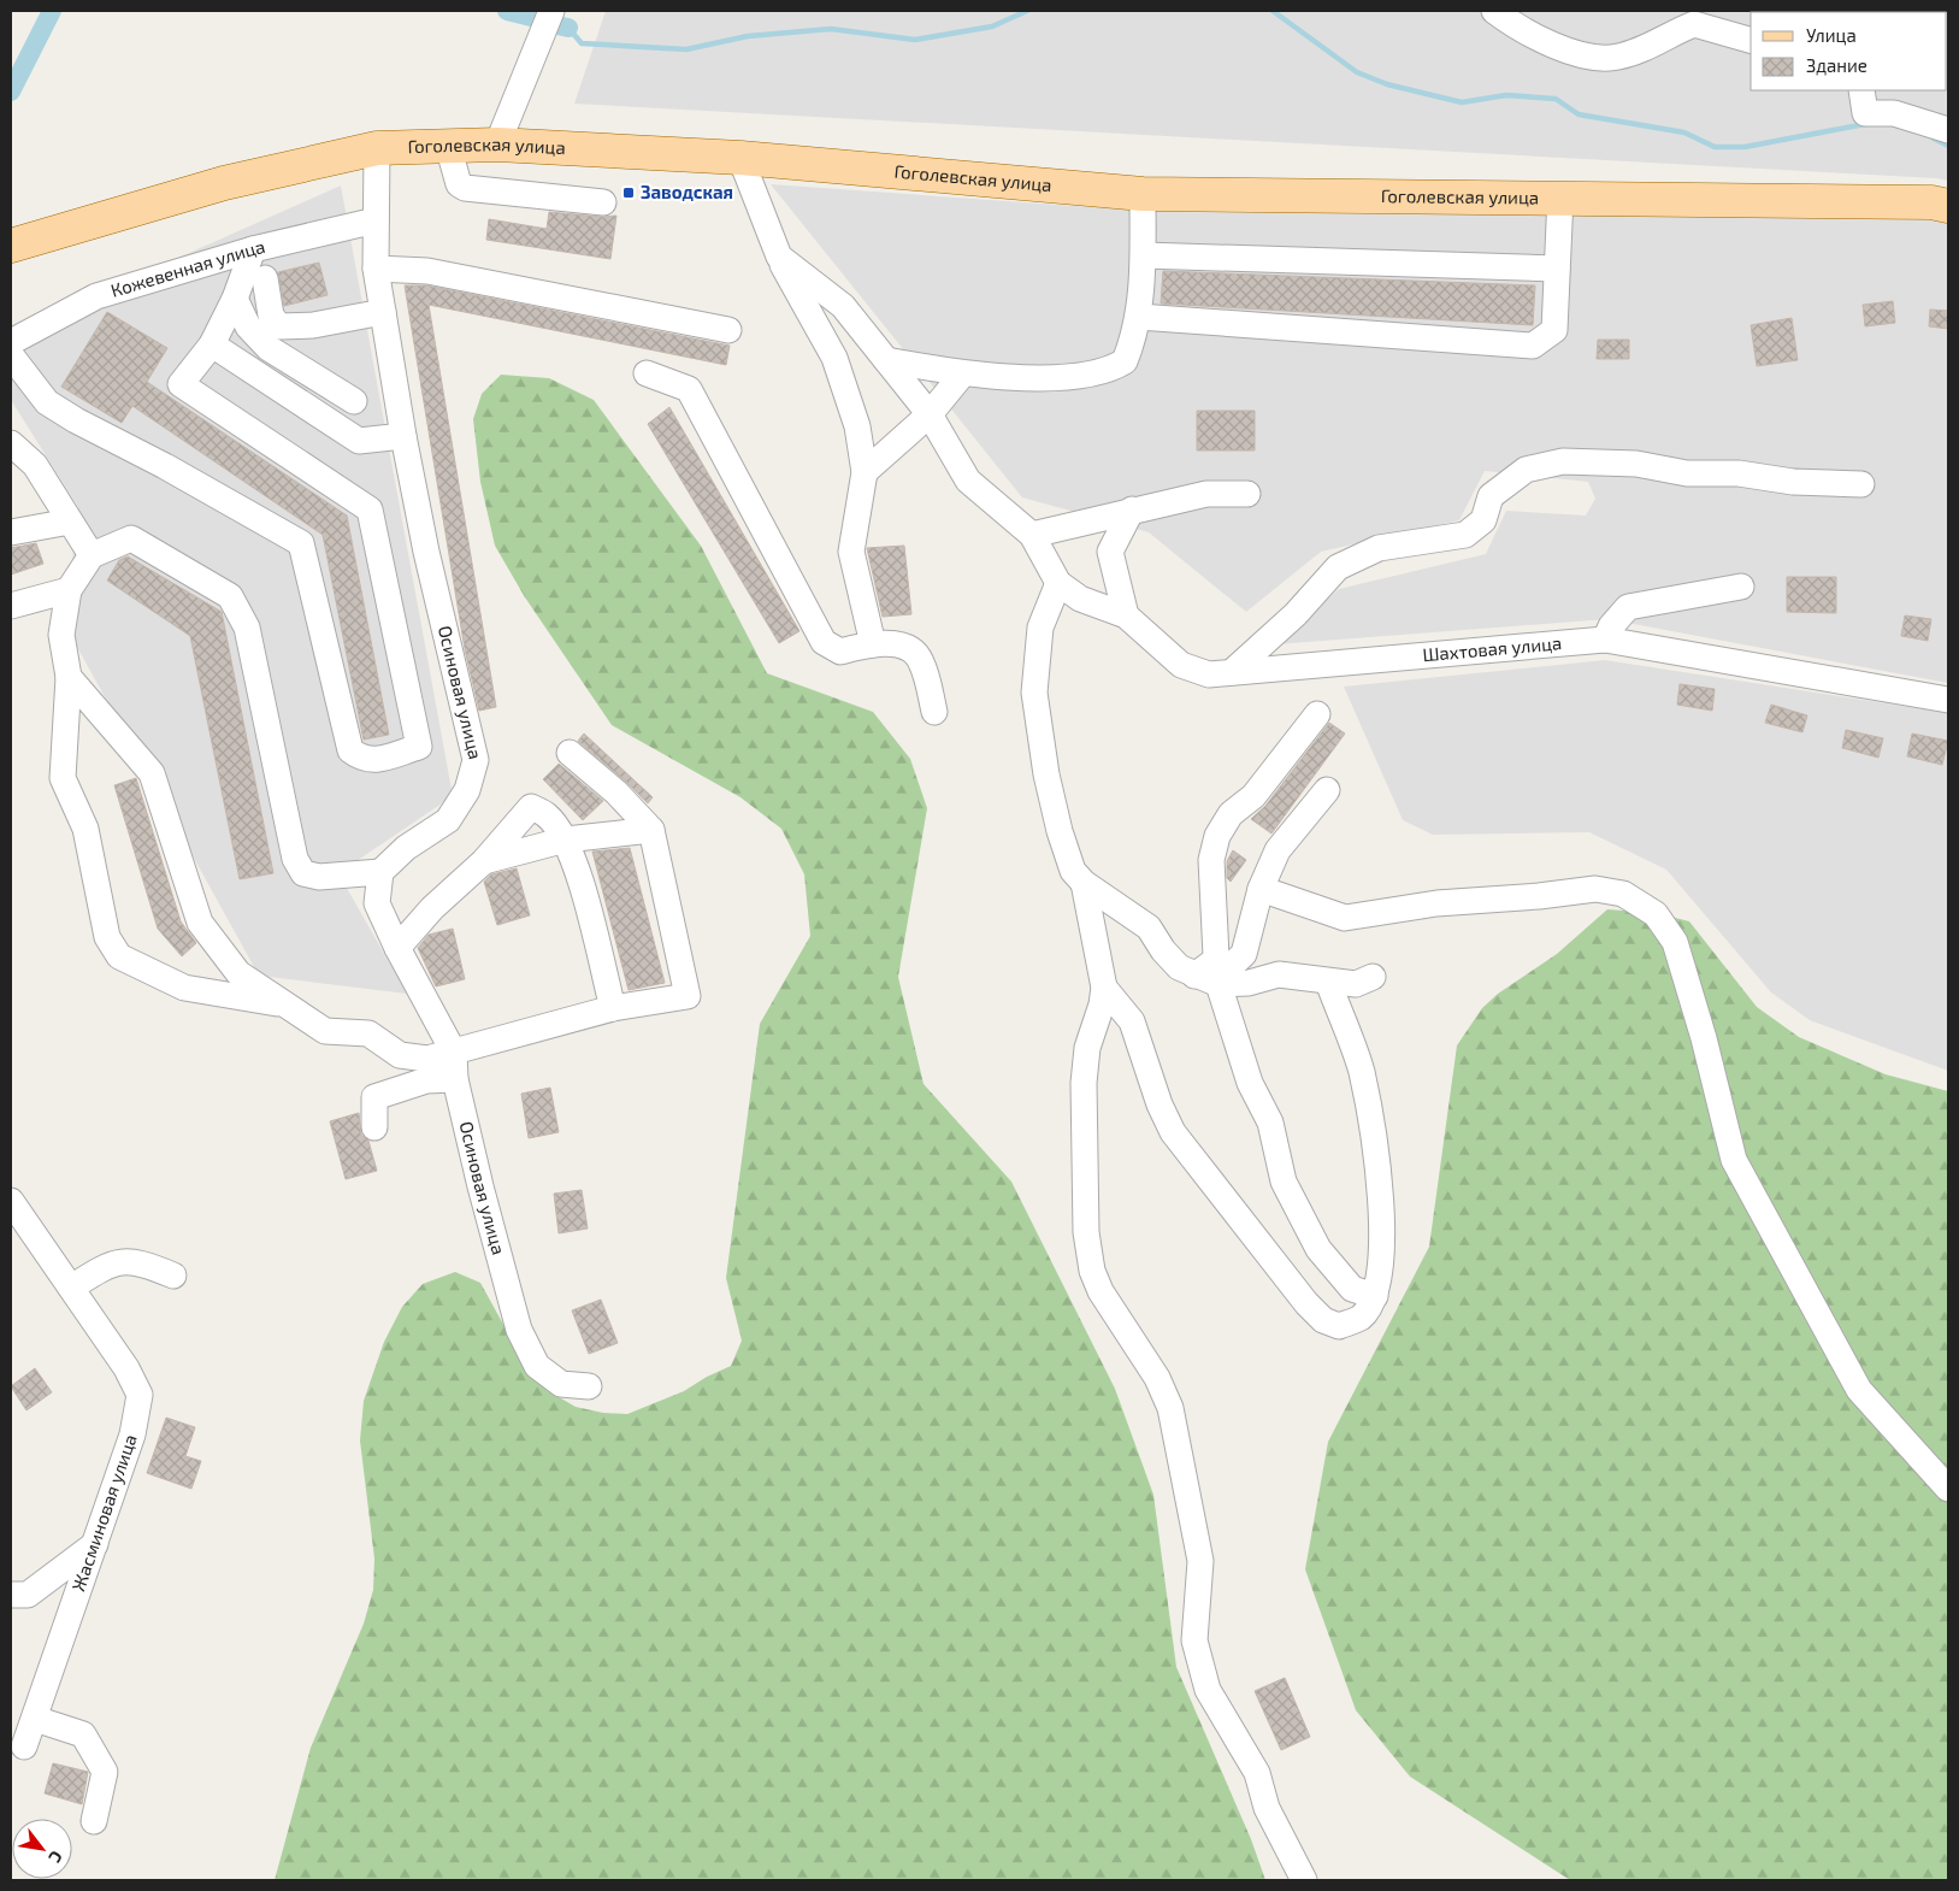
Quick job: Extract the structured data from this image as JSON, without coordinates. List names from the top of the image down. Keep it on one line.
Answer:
{"streets":{"main road":["Гоголевская улица"],"street":["Кожевенная улица","Шахтовая улица","Осиновая улица","Жасминовая улица"]},"crossings":[["Гоголевская улица","Осиновая улица"],["Кожевенная улица","Осиновая улица"]],"places":{"transit":["Заводская"]},"legend":["Улица","Здание"],"north":"bottom right"}
